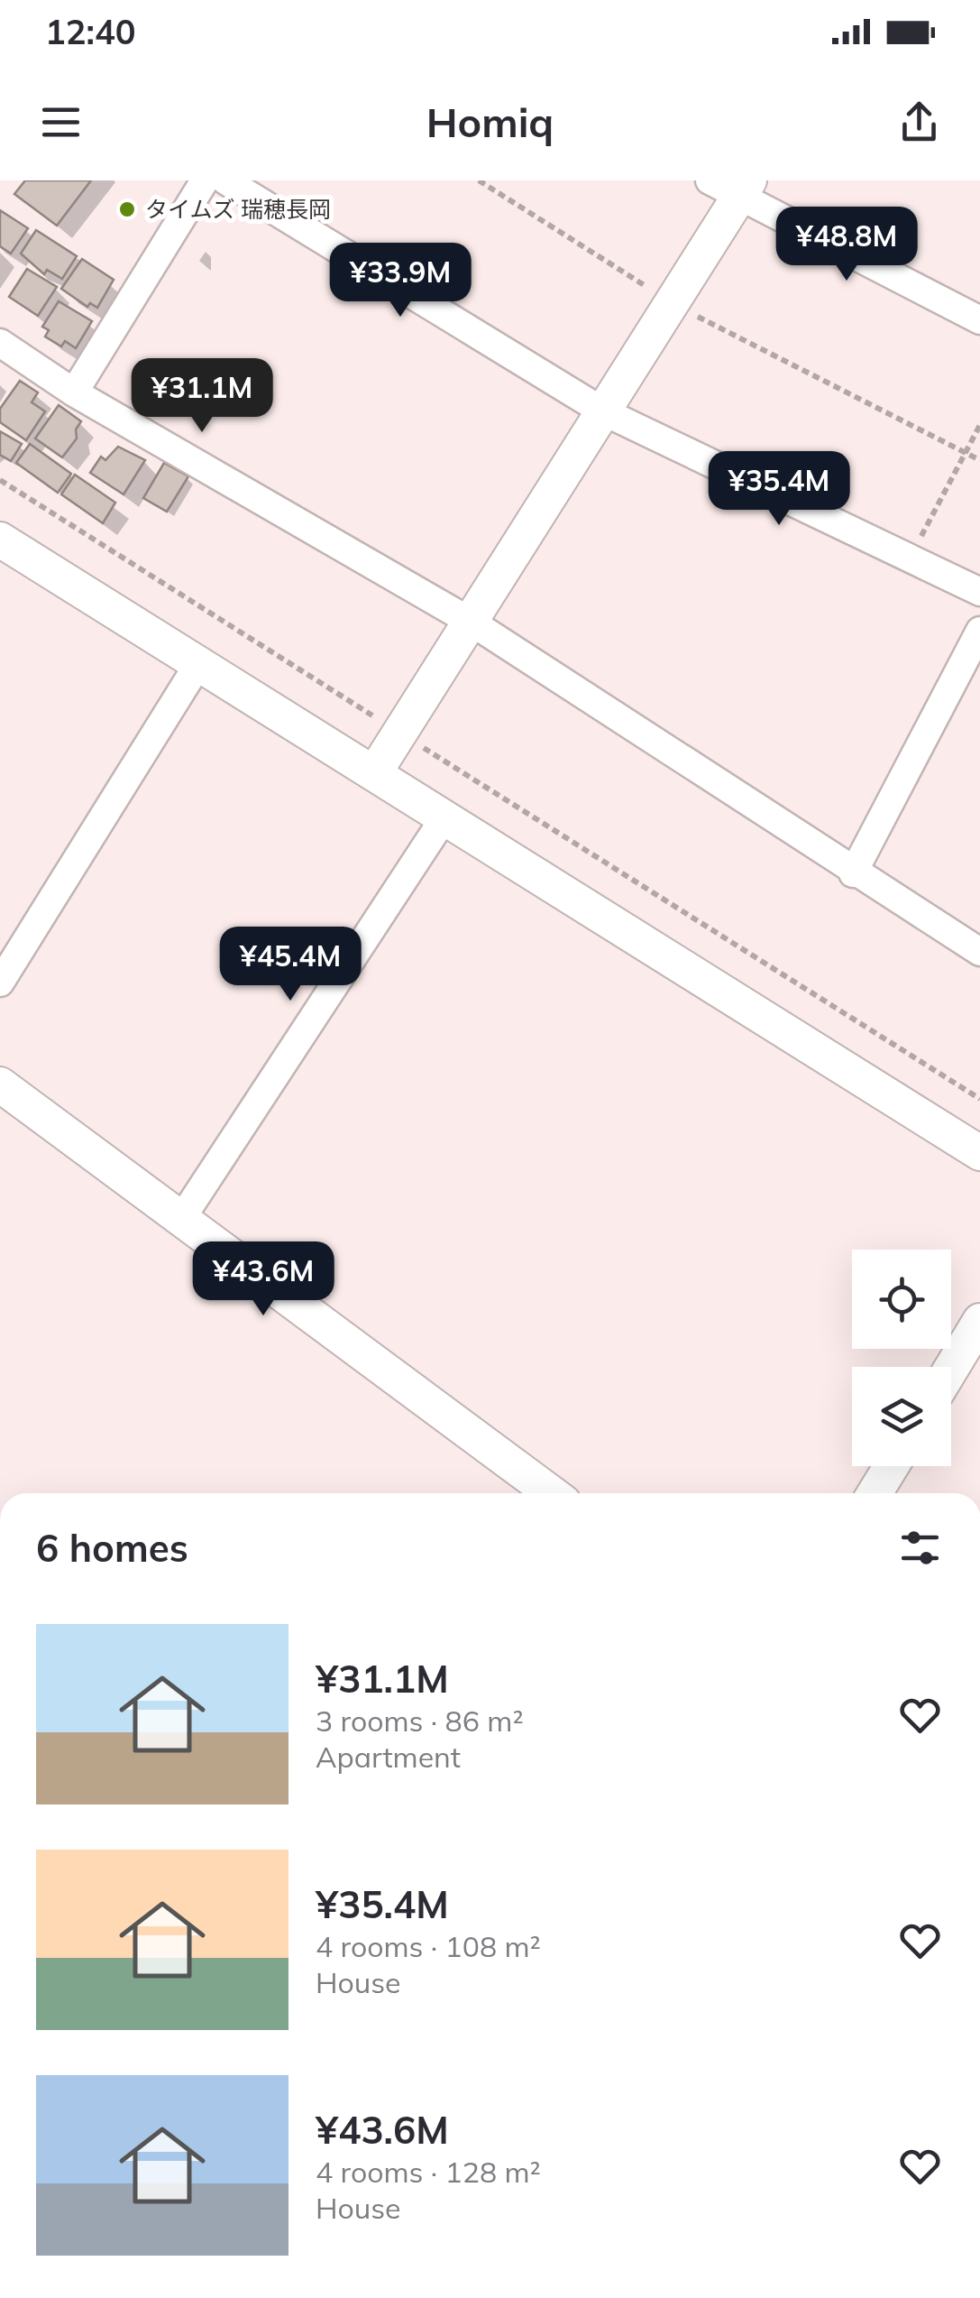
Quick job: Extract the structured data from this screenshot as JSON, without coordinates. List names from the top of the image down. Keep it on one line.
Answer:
{"places":["タイムズ 瑞穂長岡"],"page":{"status":"12:40","header":"Homiq","price":["¥48.8M","¥33.9M","¥31.1M","¥35.4M","¥45.4M","¥43.6M"],"heading":"6 homes","list":[{"name":"¥31.1M","note":"3 rooms · 86 m² · Apartment"},{"name":"¥35.4M","note":"4 rooms · 108 m² · House"},{"name":"¥43.6M","note":"4 rooms · 128 m² · House"}]}}
